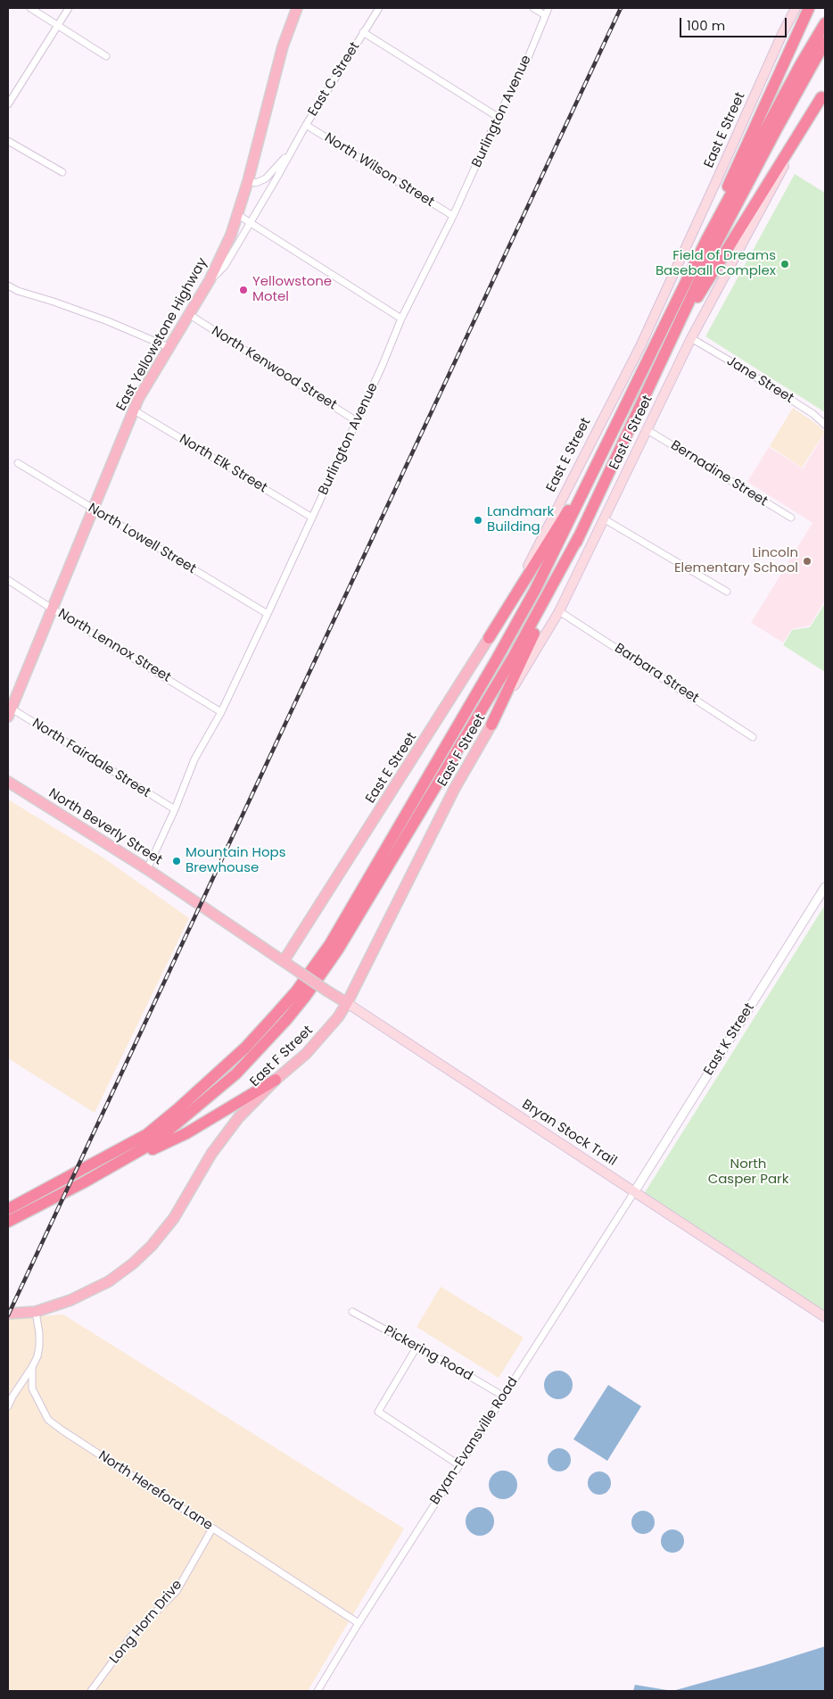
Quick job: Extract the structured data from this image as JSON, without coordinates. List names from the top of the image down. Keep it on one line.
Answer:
{"streets":{"main road":["East E Street","East Yellowstone Highway","East F Street","North Beverly Street","Bryan Stock Trail"],"street":["East C Street","Burlington Avenue","North Wilson Street","North Kenwood Street","Jane Street","North Elk Street","Bernadine Street","North Lowell Street","North Lennox Street","Barbara Street","North Fairdale Street","East K Street","Pickering Road","Bryan-Evansville Road","North Hereford Lane","Long Horn Drive"]},"crossings":[["East C Street","North Wilson Street"],["East C Street","East Yellowstone Highway"],["Burlington Avenue","North Wilson Street"],["Burlington Avenue","North Kenwood Street"],["Burlington Avenue","North Elk Street"],["Burlington Avenue","North Lowell Street"],["Burlington Avenue","North Lennox Street"],["Burlington Avenue","North Fairdale Street"],["Burlington Avenue","North Beverly Street"],["East E Street","North Beverly Street"],["East Yellowstone Highway","North Kenwood Street"],["East Yellowstone Highway","North Elk Street"],["East Yellowstone Highway","North Lowell Street"],["East Yellowstone Highway","North Lennox Street"],["East Yellowstone Highway","North Fairdale Street"],["Jane Street","East F Street"],["East F Street","Bernadine Street"],["East F Street","Barbara Street"],["East F Street","Bryan Stock Trail"],["East F Street","North Hereford Lane"],["North Beverly Street","Bryan Stock Trail"],["East K Street","Bryan Stock Trail"],["East K Street","Bryan-Evansville Road"],["Bryan Stock Trail","Bryan-Evansville Road"],["Pickering Road","Bryan-Evansville Road"],["Bryan-Evansville Road","North Hereford Lane"],["North Hereford Lane","Long Horn Drive"]],"parks":["North Casper Park"],"places":["Field of Dreams Baseball Complex","Yellowstone Motel","Landmark Building","Lincoln Elementary School","Mountain Hops Brewhouse"],"scale_bar":"100 m"}
